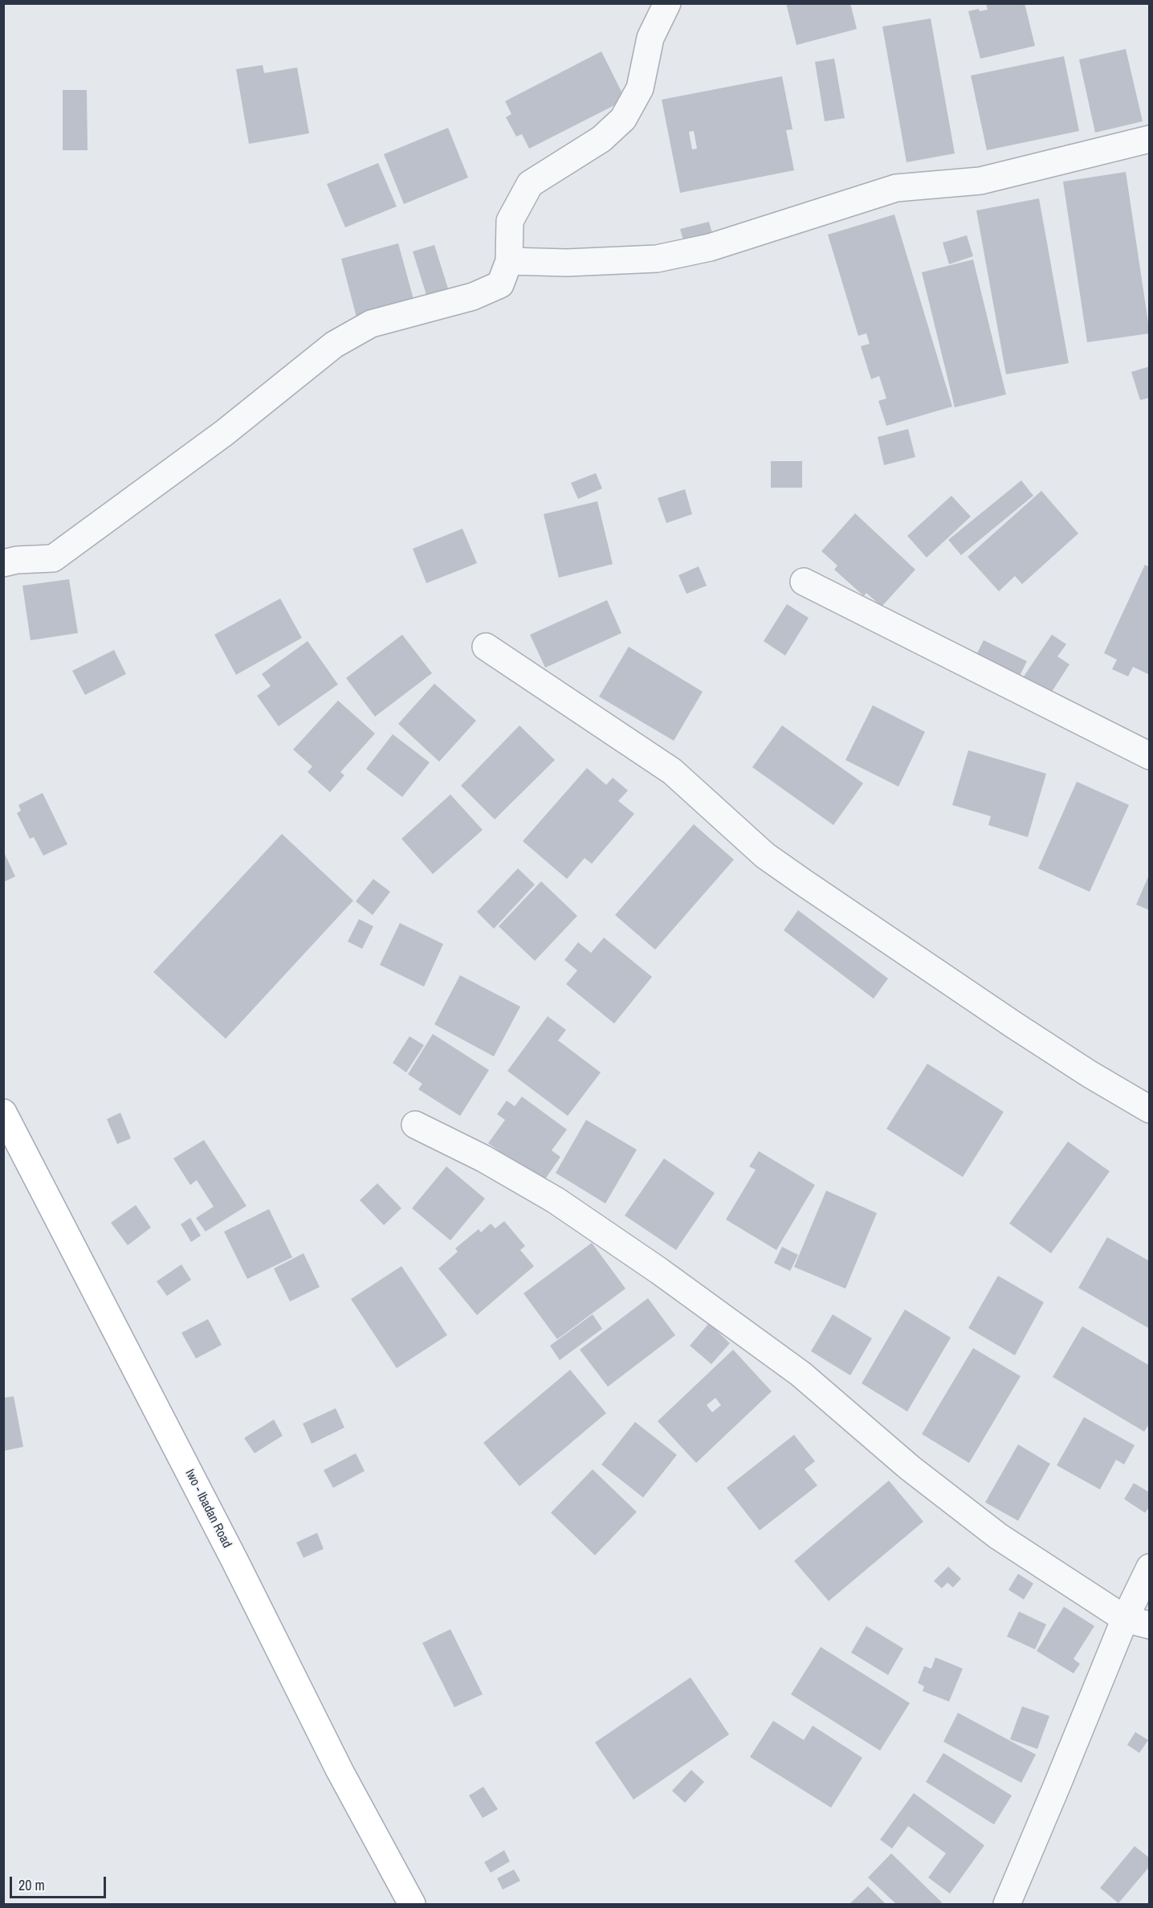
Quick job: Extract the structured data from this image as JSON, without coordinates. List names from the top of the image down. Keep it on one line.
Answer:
{"streets":{"main road":["Iwo - Ibadan Road"]},"scale_bar":"20 m"}
